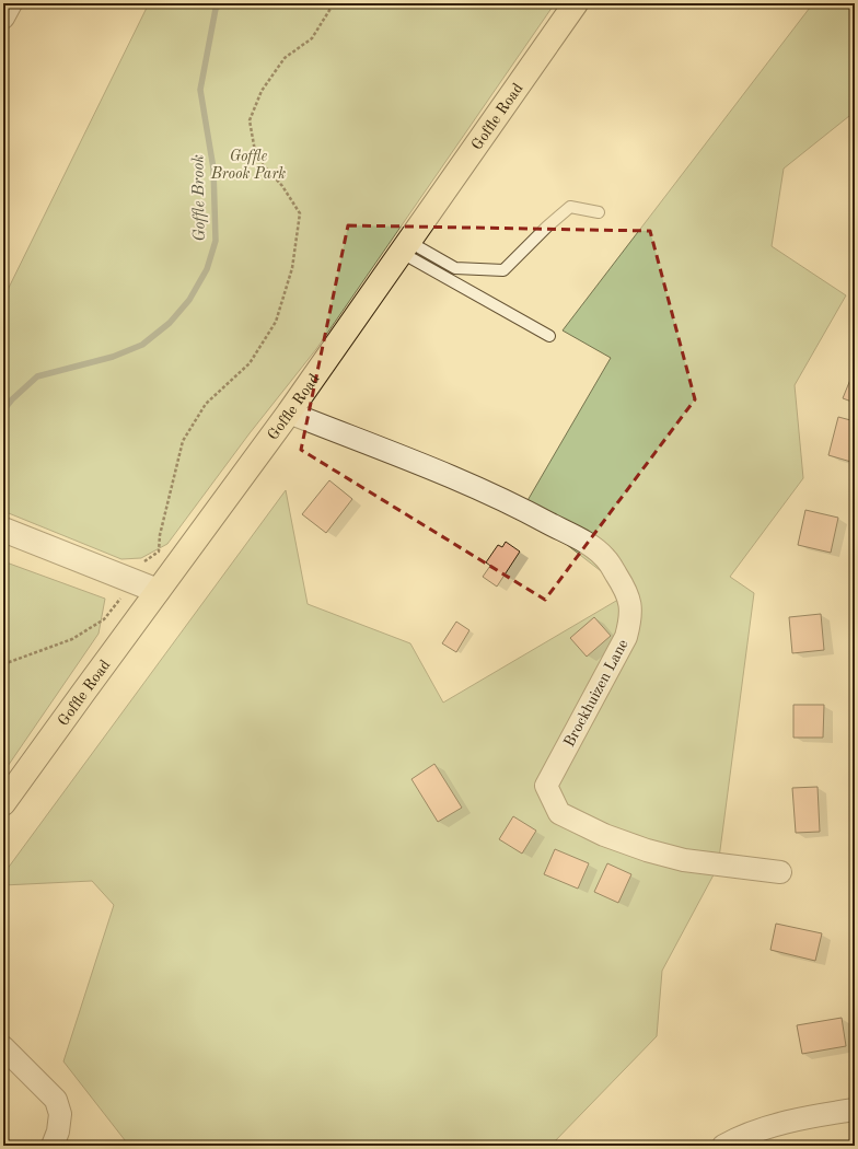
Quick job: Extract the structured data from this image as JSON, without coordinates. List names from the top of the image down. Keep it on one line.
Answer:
{"streets":{"main road":["Goffle Road"],"street":["Brockhuizen Lane"]},"crossings":[["Goffle Road","Brockhuizen Lane"]],"water":["Goffle Brook"],"parks":["Goffle Brook Park"]}
